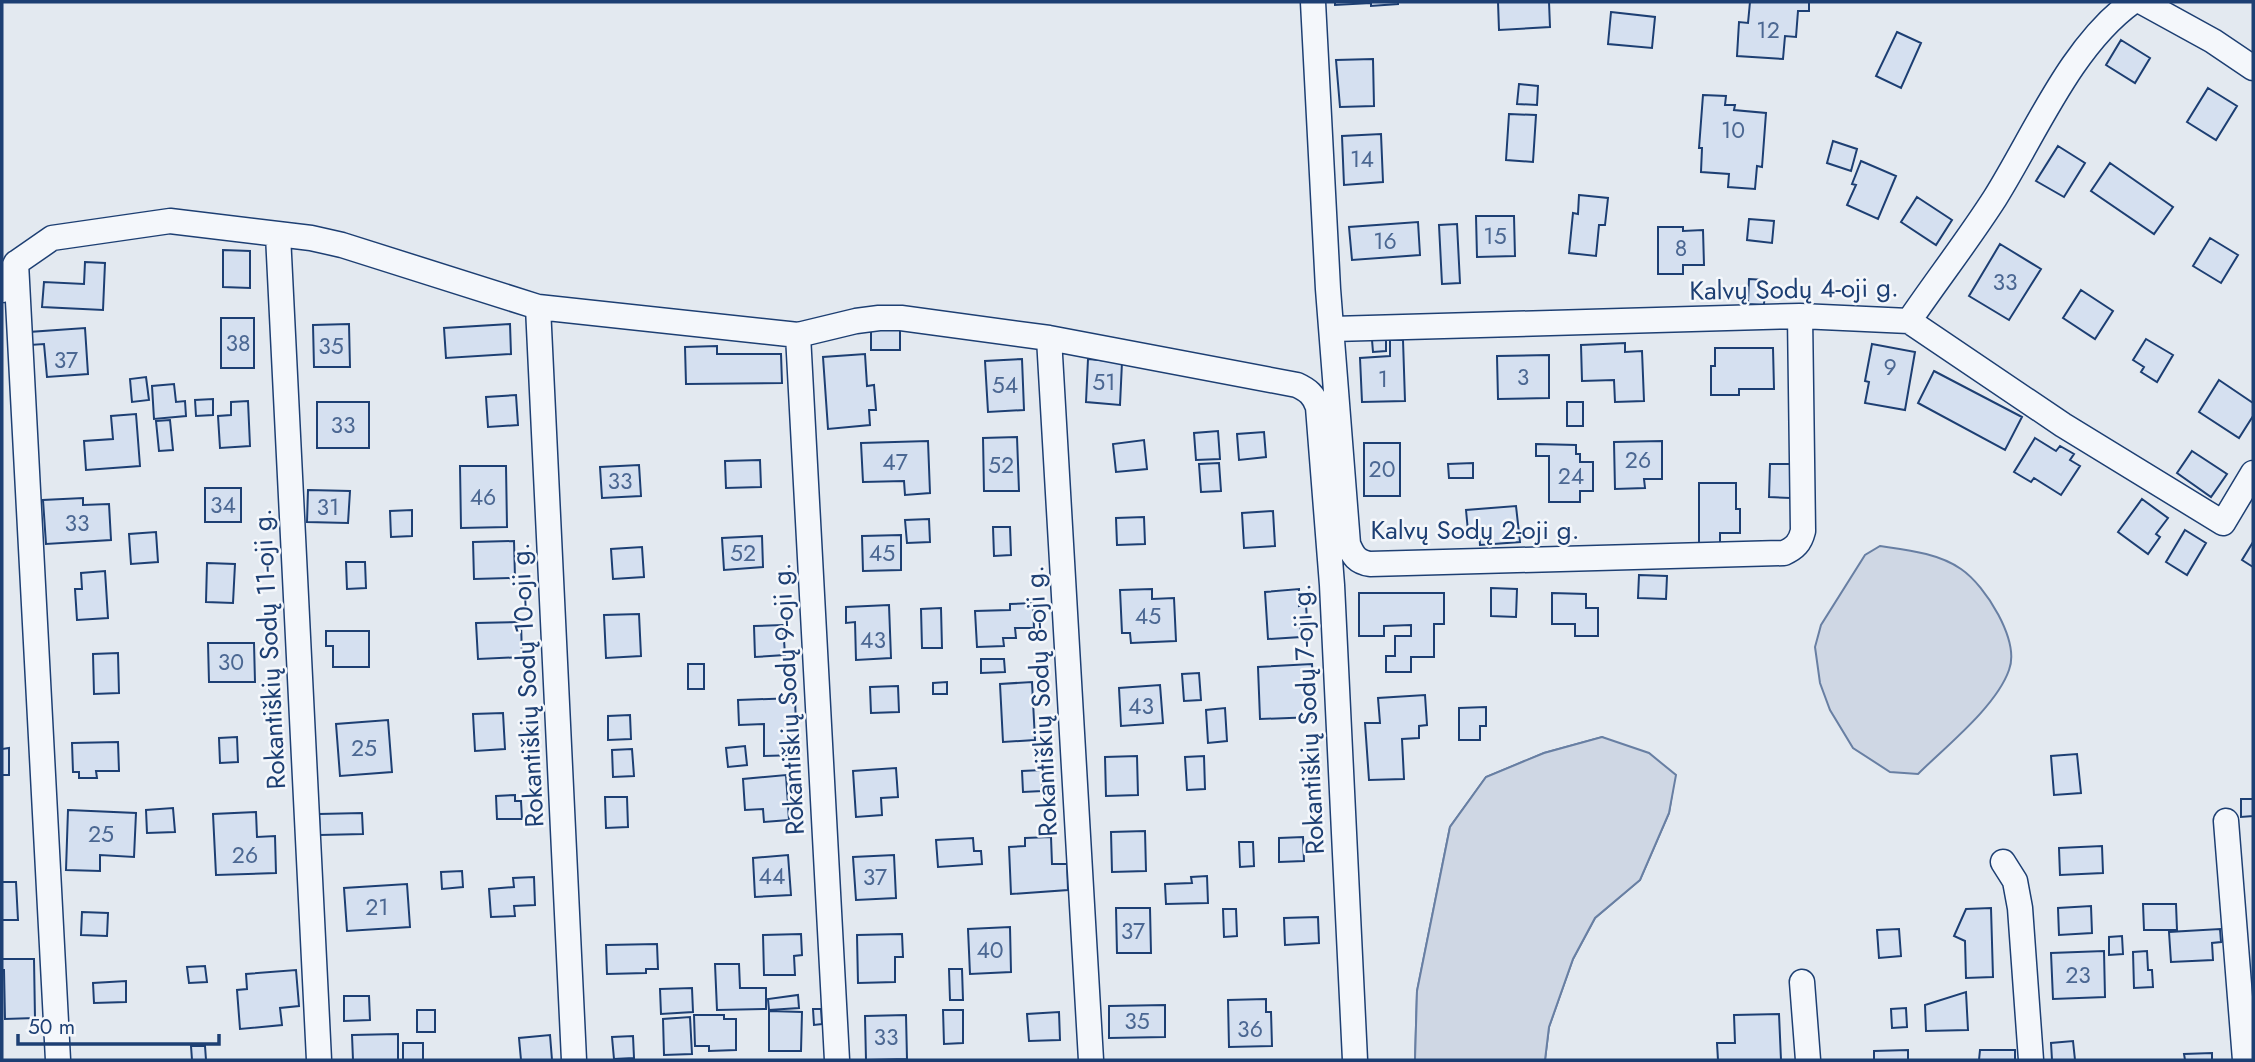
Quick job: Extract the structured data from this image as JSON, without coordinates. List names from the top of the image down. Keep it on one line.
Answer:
{"streets":{"street":["Kalvų Sodų 4-oji g.","Kalvų Sodų 2-oji g.","Rokantiškių Sodų 11-oji g.","Rokantiškių Sodų 10-oji g.","Rokantiškių Sodų 9-oji g.","Rokantiškių Sodų 8-oji g.","Rokantiškių Sodų 7-oji g."]},"crossings":[["Kalvų Sodų 4-oji g.","Kalvų Sodų 2-oji g."],["Rokantiškių Sodų 8-oji g.","Rokantiškių Sodų 7-oji g."]],"house_numbers":["12","10","14","15","16","8","33","38","35","37","9","3","1","51","54","33","26","47","52","20","24","33","46","34","31","33","52","45","45","43","30","43","25","25","26","44","37","21","37","40","23","35","36","33"],"scale_bar":"50 m"}
